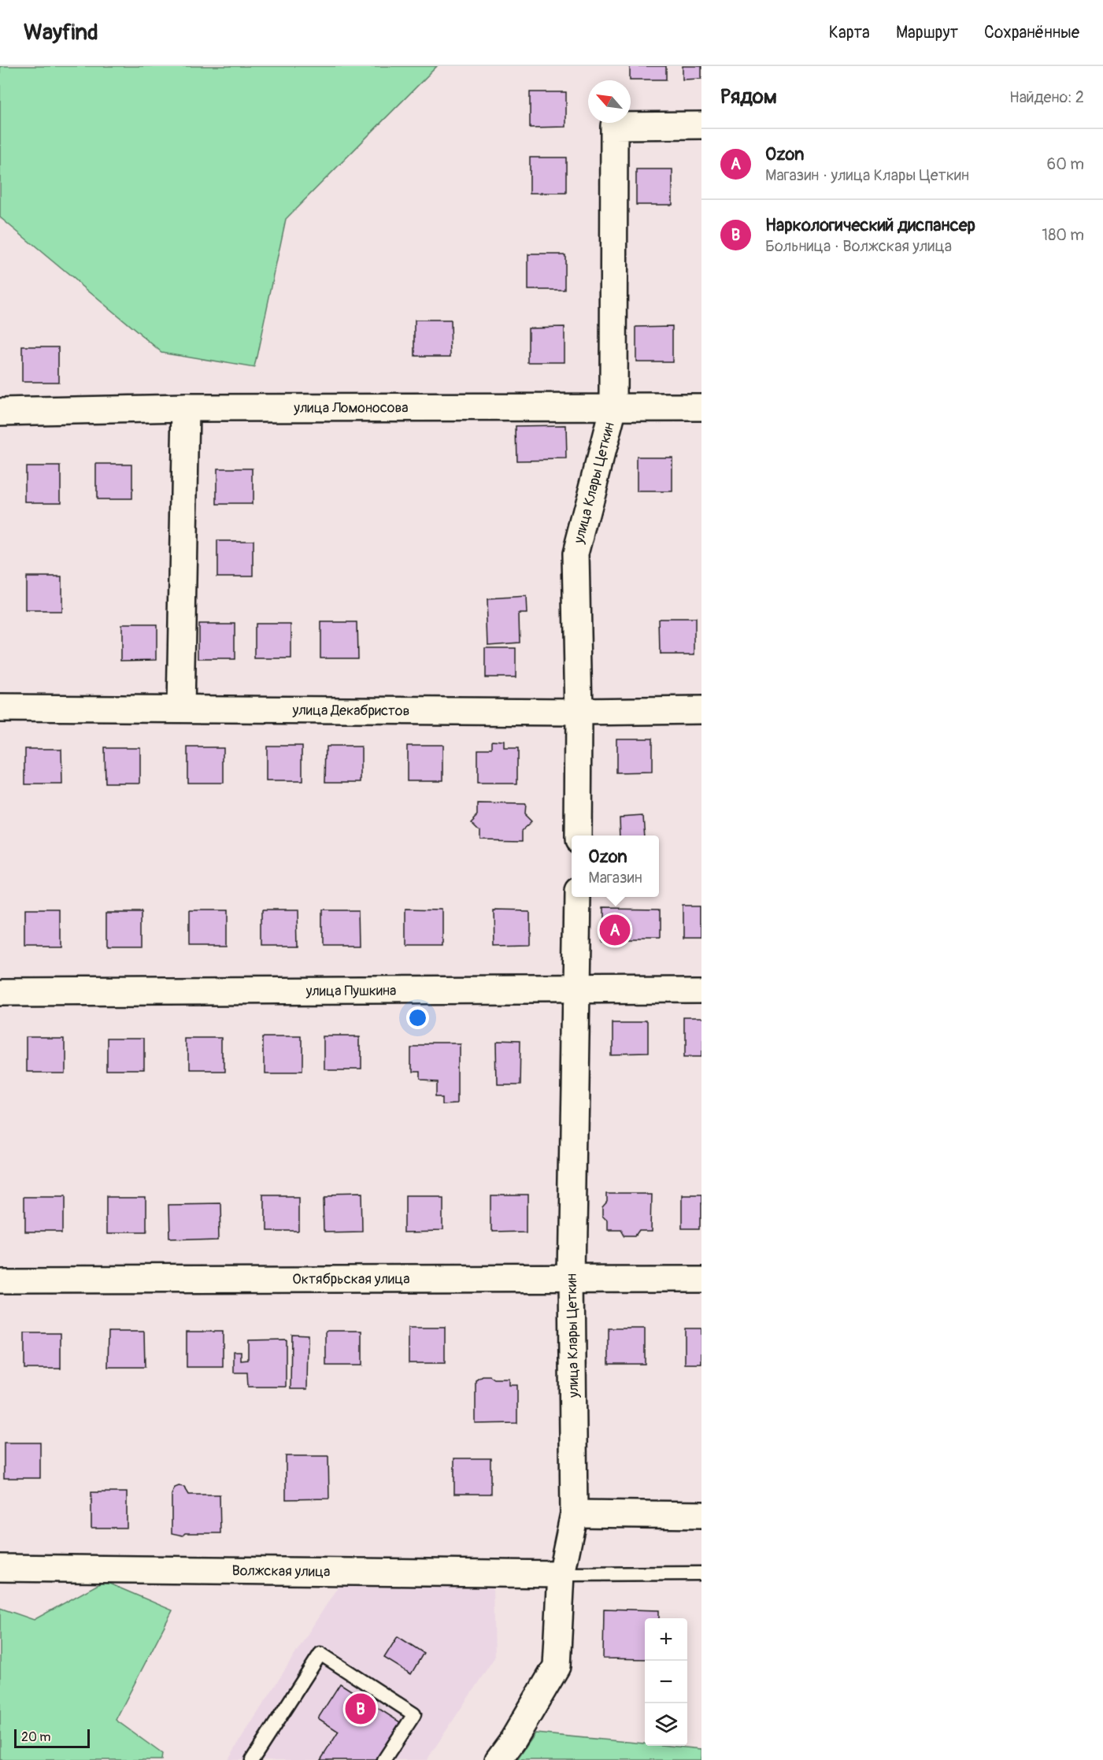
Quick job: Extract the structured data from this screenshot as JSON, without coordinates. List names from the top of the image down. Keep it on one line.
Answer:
{"streets":{"street":["улица Ломоносова","улица Клары Цеткин","улица Декабристов","улица Пушкина","Октябрьская улица","Волжская улица"]},"crossings":[["улица Ломоносова","улица Клары Цеткин"],["улица Клары Цеткин","улица Декабристов"],["улица Клары Цеткин","улица Пушкина"],["улица Клары Цеткин","Октябрьская улица"],["улица Клары Цеткин","Волжская улица"]],"scale_bar":"20 m","north":"top left","page":{"header":"Wayfind","nav":["Карта","Маршрут","Сохранённые"],"heading":["Рядом","Найдено: 2"],"list":[{"mark":"A","name":"Ozon","note":"Магазин · улица Клары Цеткин","value":"60 m"},{"mark":"B","name":"Наркологический диспансер","note":"Больница · Волжская улица","value":"180 m"}],"popup":["Ozon","Магазин"],"pins":["A","B"],"map_buttons":["+","−"],"scale":"20 m"}}
